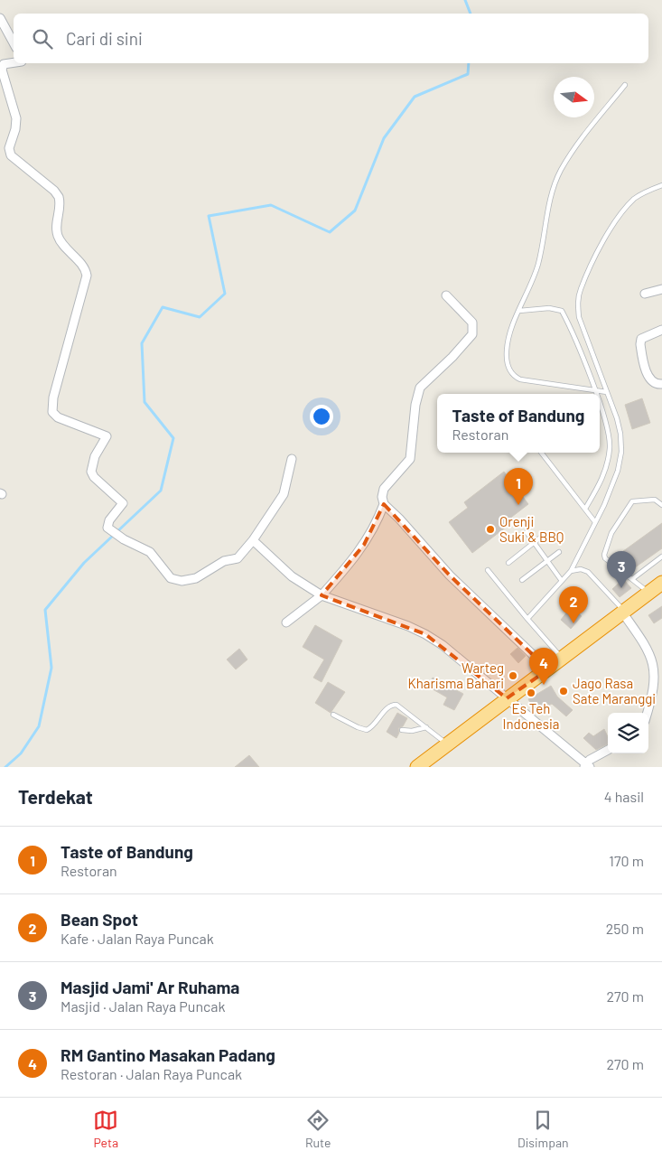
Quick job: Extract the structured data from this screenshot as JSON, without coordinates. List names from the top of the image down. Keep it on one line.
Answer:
{"places":["Orenji Suki & BBQ","Warteg Kharisma Bahari","Jago Rasa Sate Maranggi","Es Teh Indonesia"],"north":"right","page":{"search":"Cari di sini","popup":["Taste of Bandung","Restoran"],"pins":["1","3","2","4"],"heading":["Terdekat","4 hasil"],"list":[{"mark":"1","name":"Taste of Bandung","note":"Restoran","value":"170 m"},{"mark":"2","name":"Bean Spot","note":"Kafe · Jalan Raya Puncak","value":"250 m"},{"mark":"3","name":"Masjid Jami' Ar Ruhama","note":"Masjid · Jalan Raya Puncak","value":"270 m"},{"mark":"4","name":"RM Gantino Masakan Padang","note":"Restoran · Jalan Raya Puncak","value":"270 m"}],"nav":["Peta","Rute","Disimpan"]}}
